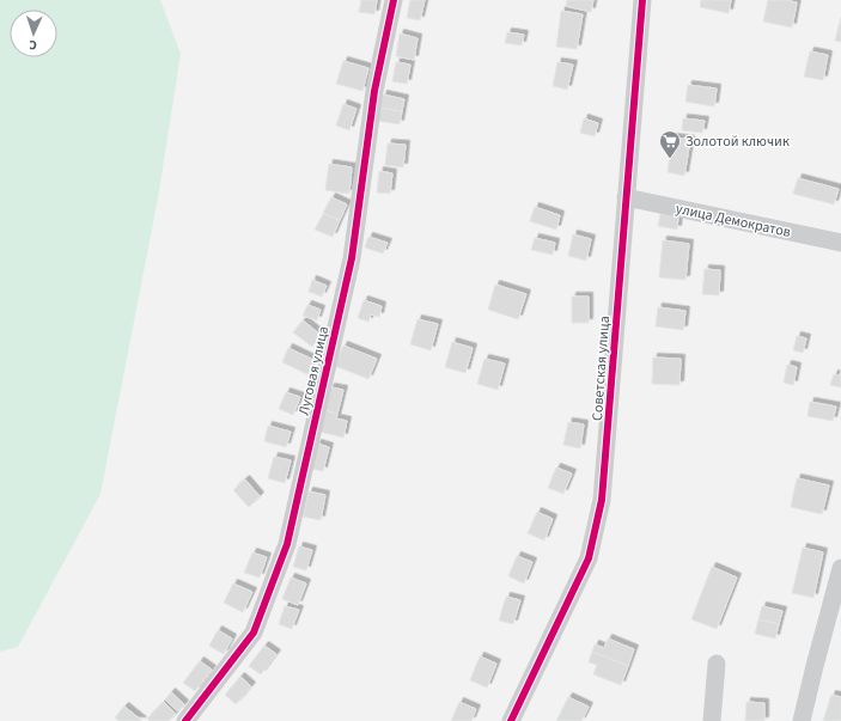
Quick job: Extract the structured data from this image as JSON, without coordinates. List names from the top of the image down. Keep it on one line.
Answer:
{"streets":{"street":["улица Демократов","Советская улица","Луговая улица"]},"crossings":[["улица Демократов","Советская улица"]],"places":{"supermarket":["Золотой ключик"]},"north":"bottom"}
